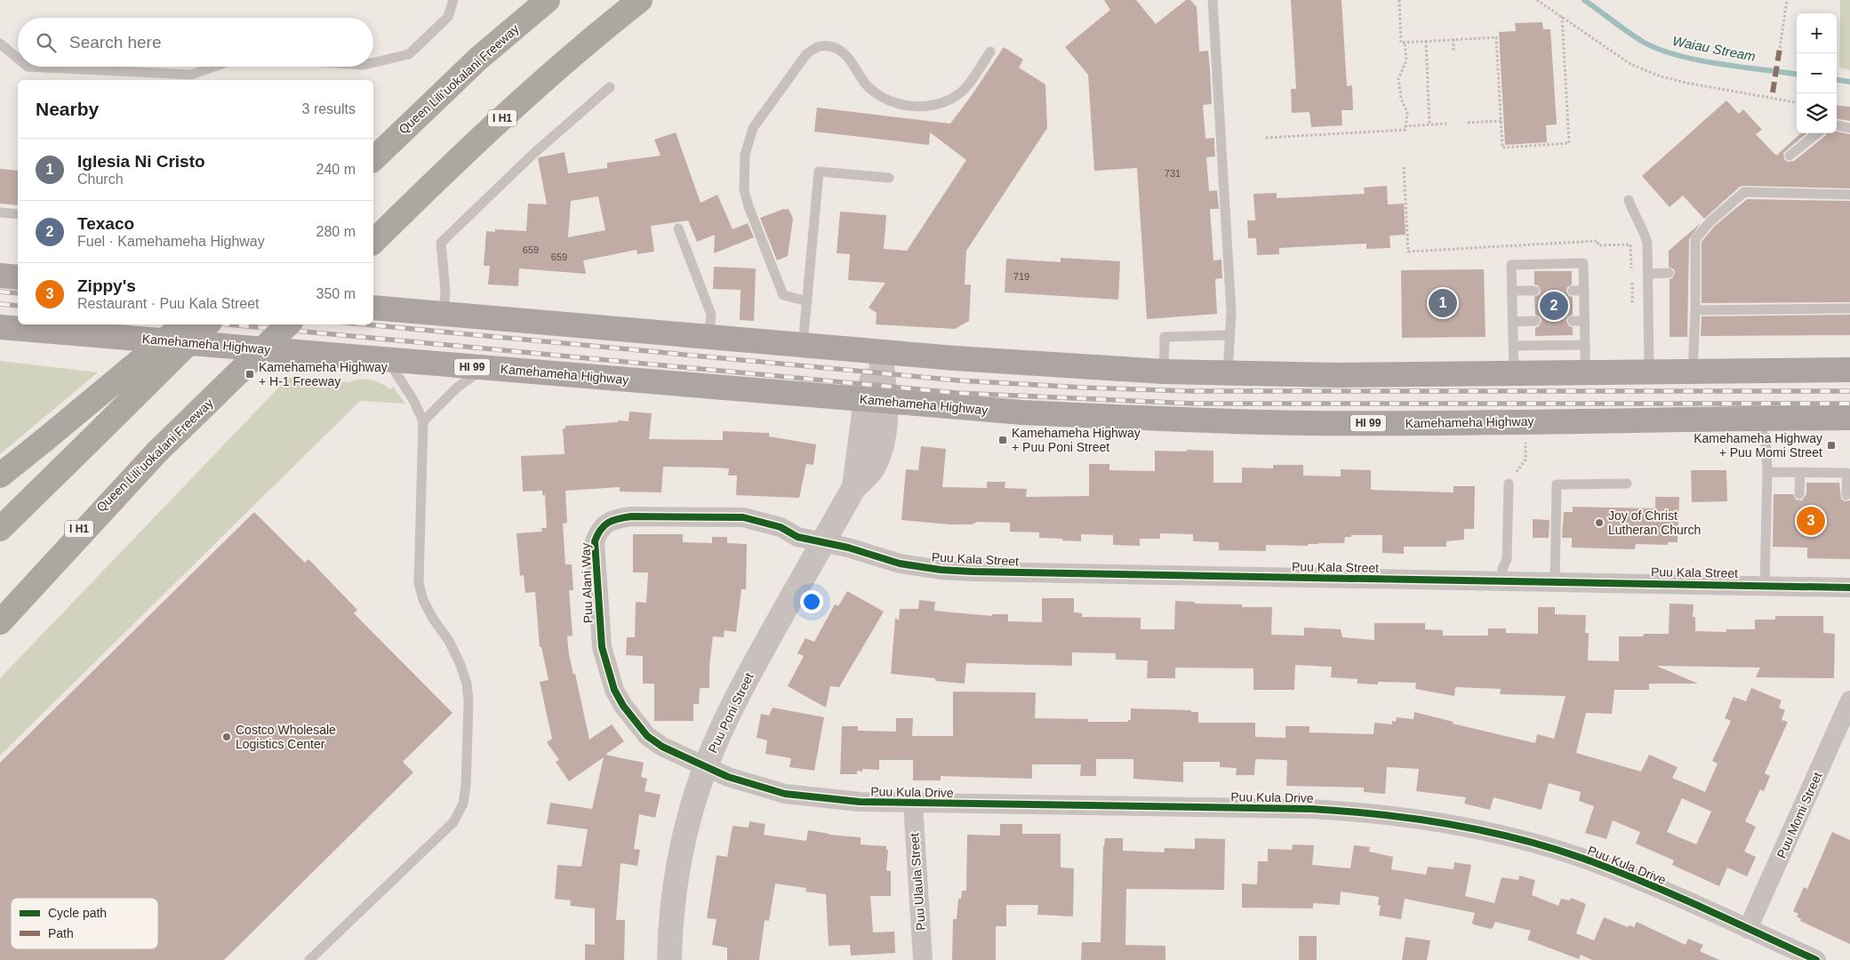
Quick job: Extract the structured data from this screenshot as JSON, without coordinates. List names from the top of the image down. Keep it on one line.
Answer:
{"streets":{"highway":["Queen Liliʻuokalani Freeway","I H1"],"main road":["Kamehameha Highway","HI 99"],"street":["Puu Kala Street","Puu Alani Way","Puu Poni Street","Puu Kula Drive","Puu Momi Street","Puu Ulaula Street"]},"crossings":[["Kamehameha Highway","Puu Poni Street"],["Puu Kala Street","Puu Alani Way"],["Puu Kala Street","Puu Poni Street"],["Puu Alani Way","Puu Poni Street"],["Puu Alani Way","Puu Kula Drive"],["Puu Poni Street","Puu Kula Drive"],["Puu Kula Drive","Puu Momi Street"],["Puu Kula Drive","Puu Ulaula Street"]],"water":["Waiau Stream"],"places":{"transit":["Kamehameha Highway + H-1 Freeway","Kamehameha Highway + Puu Poni Street","Kamehameha Highway + Puu Momi Street"],"other":["Joy of Christ Lutheran Church","Costco Wholesale Logistics Center"]},"house_numbers":["731","659","659","719"],"legend":["Cycle path","Path"],"page":{"map_buttons":["+","−"],"search":"Search here","heading":["Nearby","3 results"],"list":[{"mark":"1","name":"Iglesia Ni Cristo","note":"Church","value":"240 m"},{"mark":"2","name":"Texaco","note":"Fuel · Kamehameha Highway","value":"280 m"},{"mark":"3","name":"Zippy's","note":"Restaurant · Puu Kala Street","value":"350 m"}],"pins":["1","2","3"]}}
